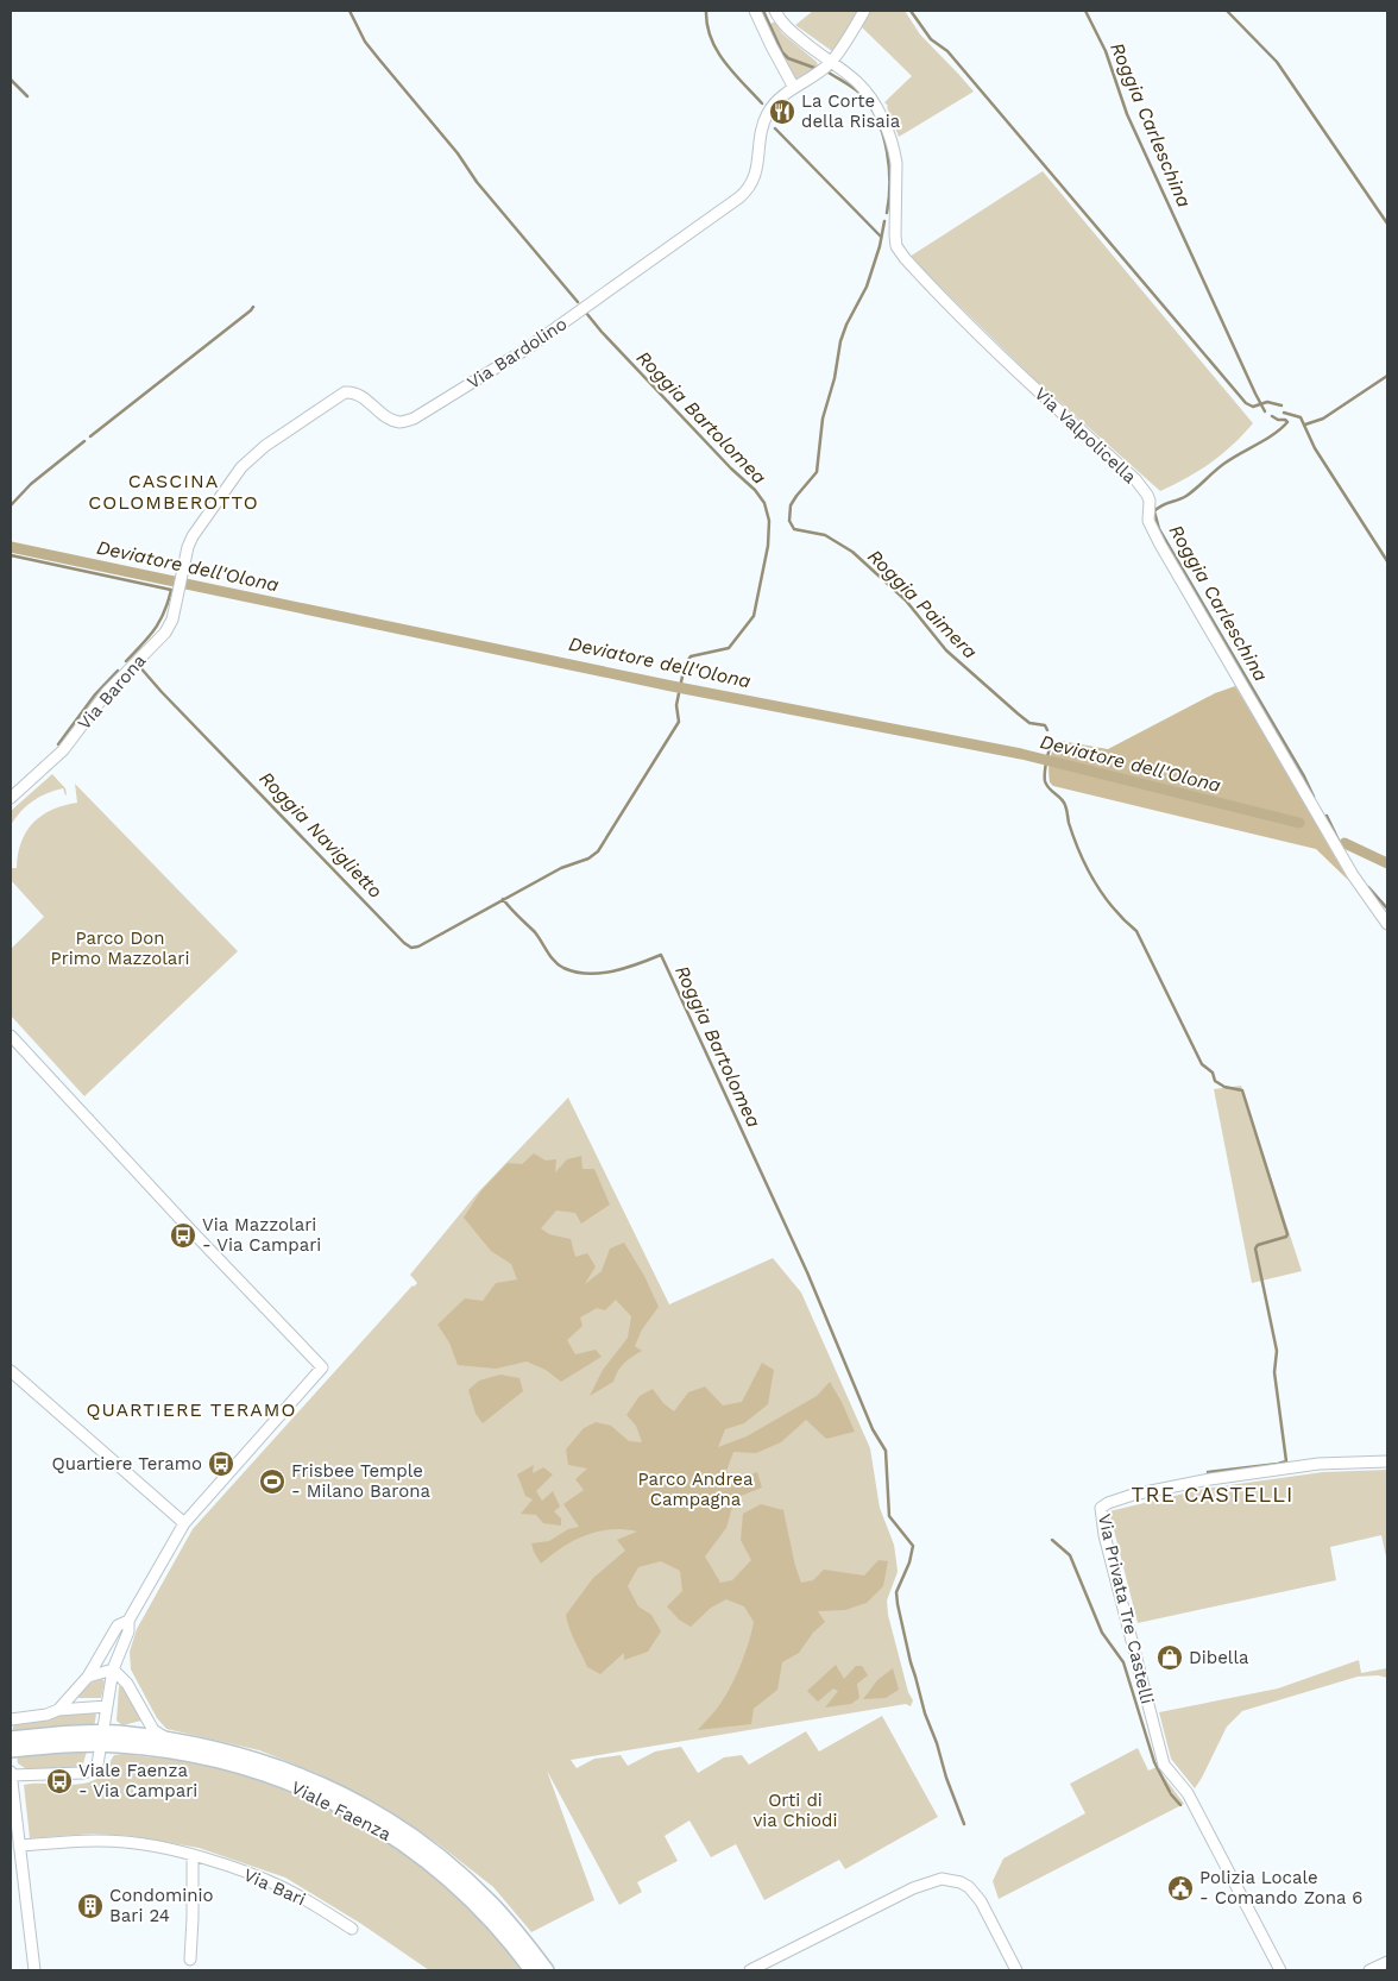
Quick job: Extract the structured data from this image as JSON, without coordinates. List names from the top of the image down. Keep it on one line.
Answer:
{"streets":{"street":["Via Bardolino","Via Valpolicella","Via Barona","Via Privata Tre Castelli","Viale Faenza","Via Bari"]},"crossings":[["Via Bardolino","Via Valpolicella"],["Via Bardolino","Via Barona"]],"districts":["CASCINA COLOMBEROTTO","QUARTIERE TERAMO","TRE CASTELLI"],"water":["Roggia Carleschina","Roggia Bartolomea","Deviatore dell'Olona","Roggia Paimera","Roggia Naviglietto"],"parks":["Parco Don Primo Mazzolari","Parco Andrea Campagna","Orti di via Chiodi"],"places":{"restaurant":["La Corte della Risaia"],"bus stop":["Via Mazzolari - Via Campari","Quartiere Teramo","Viale Faenza - Via Campari"],"sports":["Frisbee Temple - Milano Barona"],"shop":["Dibella"],"public building":["Polizia Locale - Comando Zona 6"],"building":["Condominio Bari 24"]}}
